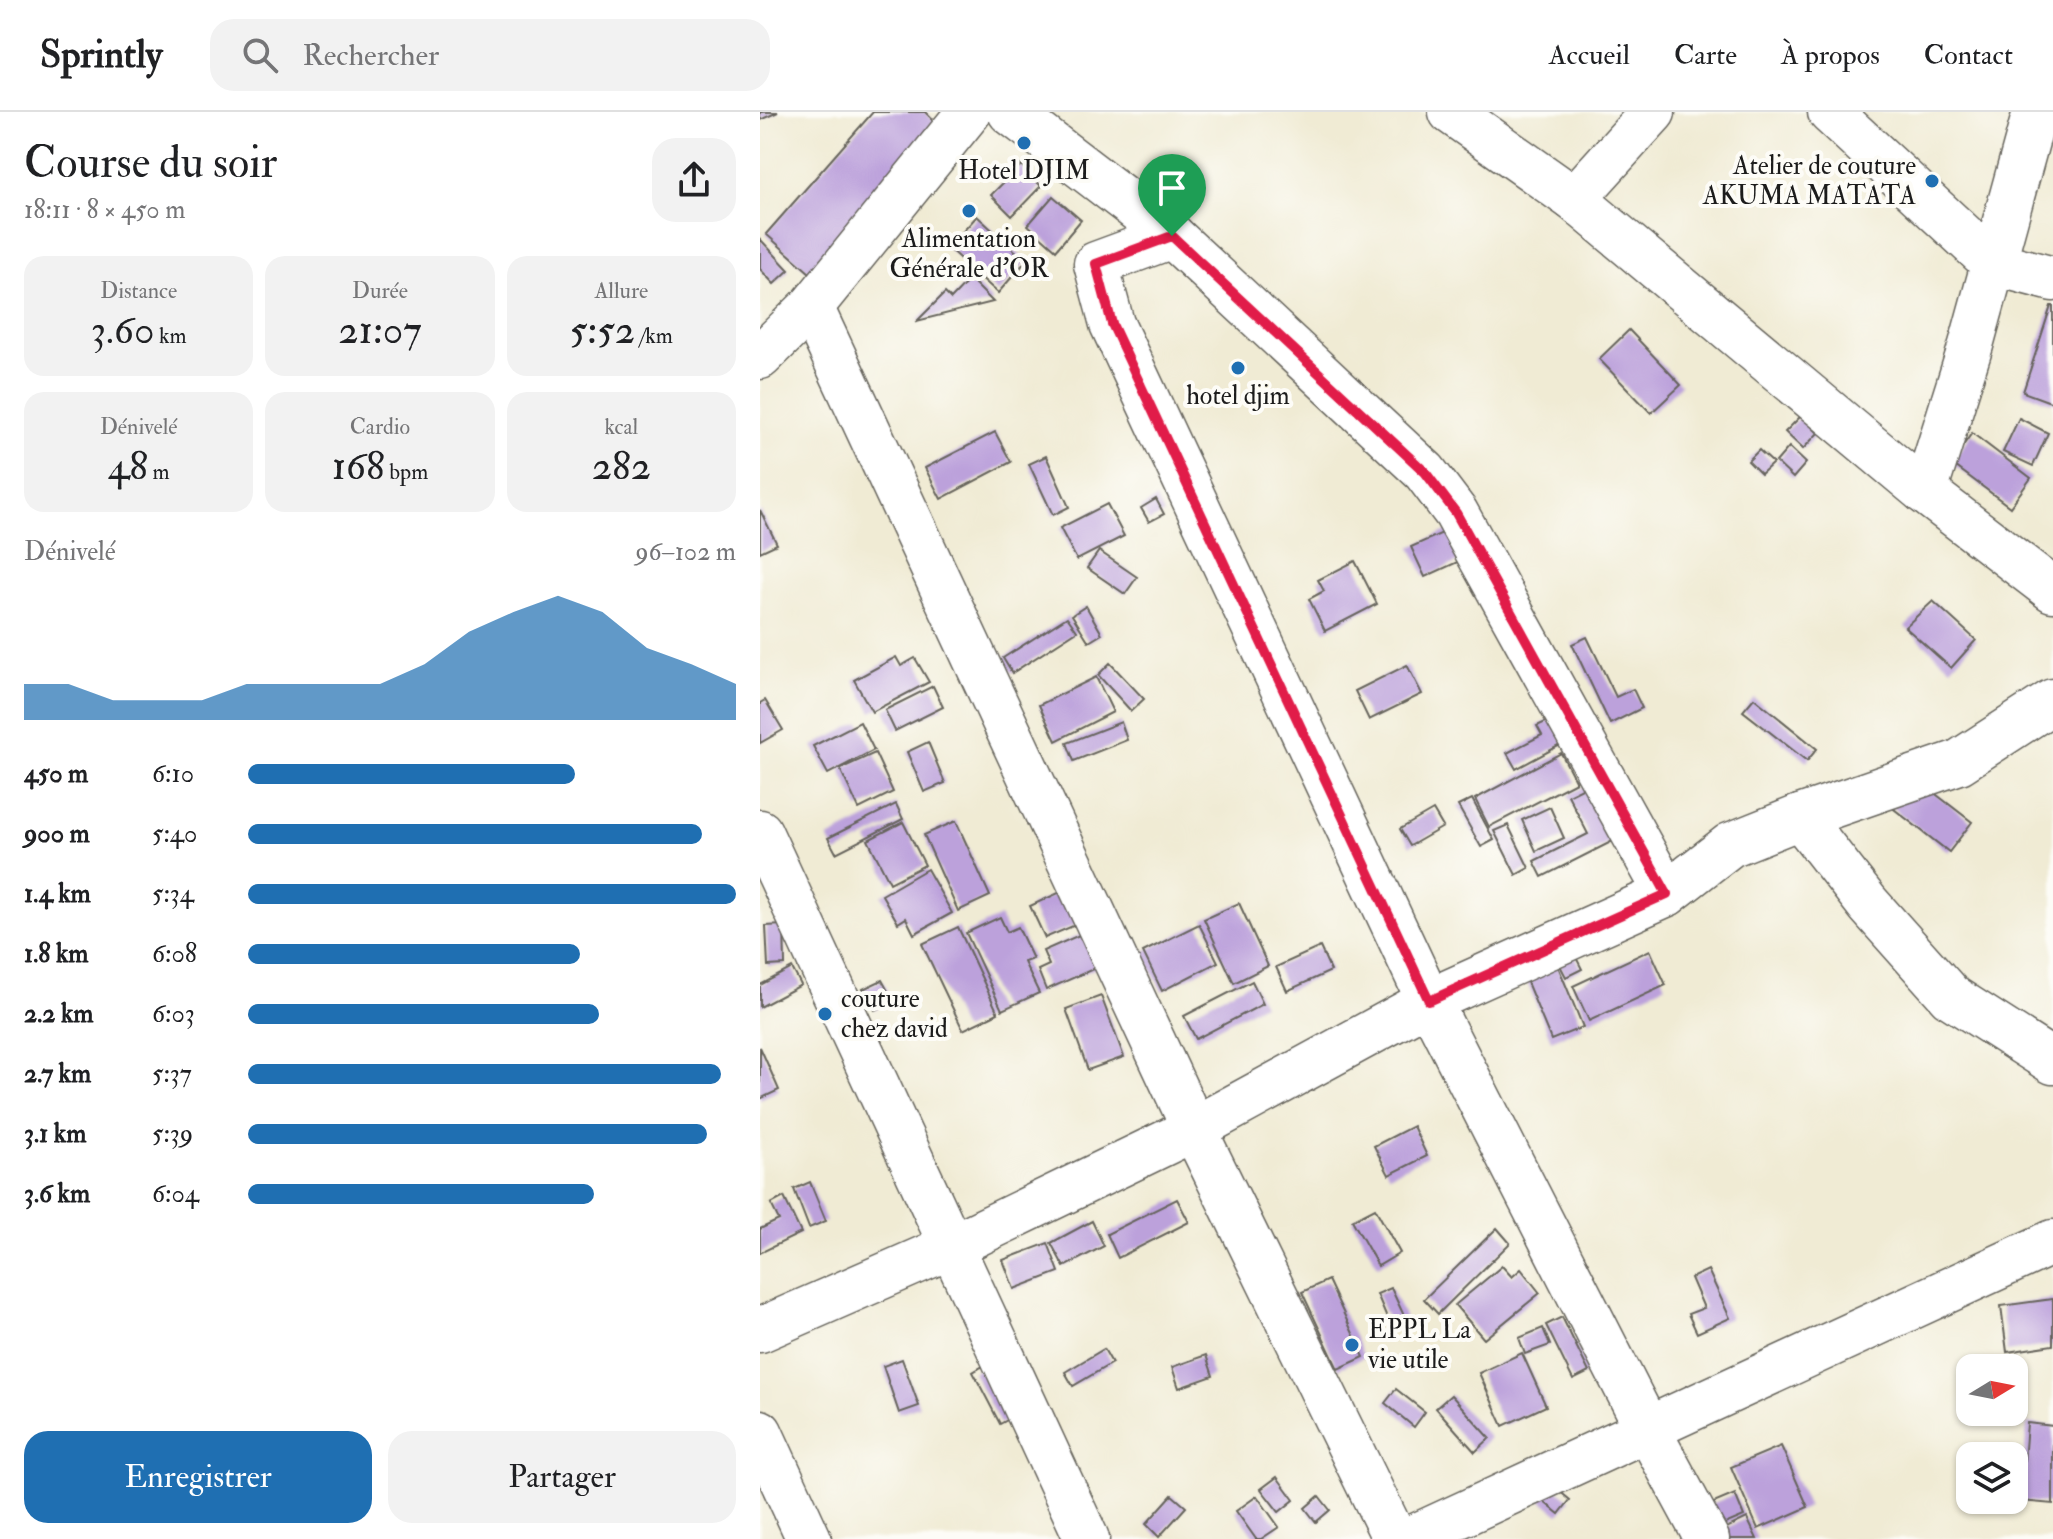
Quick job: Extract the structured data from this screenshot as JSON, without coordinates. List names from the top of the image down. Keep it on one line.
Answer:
{"places":["Hotel DJIM","Atelier de couture AKUMA MATATA","Alimentation Générale d'OR","hotel djim","couture chez david","EPPL La vie utile"],"north":"right","page":{"header":"Sprintly","search":"Rechercher","nav":["Accueil","Carte","À propos","Contact"],"heading":["Course du soir","18:11 · 8 × 450 m"],"stats":[["Distance","3.60 km"],["Durée","21:07"],["Allure","5:52 /km"],["Dénivelé","48 m"],["Cardio","168 bpm"],["kcal","282"]],"chart":["Dénivelé","96–102 m"],"list":[{"name":"450 m","note":"6:10"},{"name":"900 m","note":"5:40"},{"name":"1.4 km","note":"5:34"},{"name":"1.8 km","note":"6:08"},{"name":"2.2 km","note":"6:03"},{"name":"2.7 km","note":"5:37"},{"name":"3.1 km","note":"5:39"},{"name":"3.6 km","note":"6:04"}],"buttons":["Enregistrer","Partager"]}}
